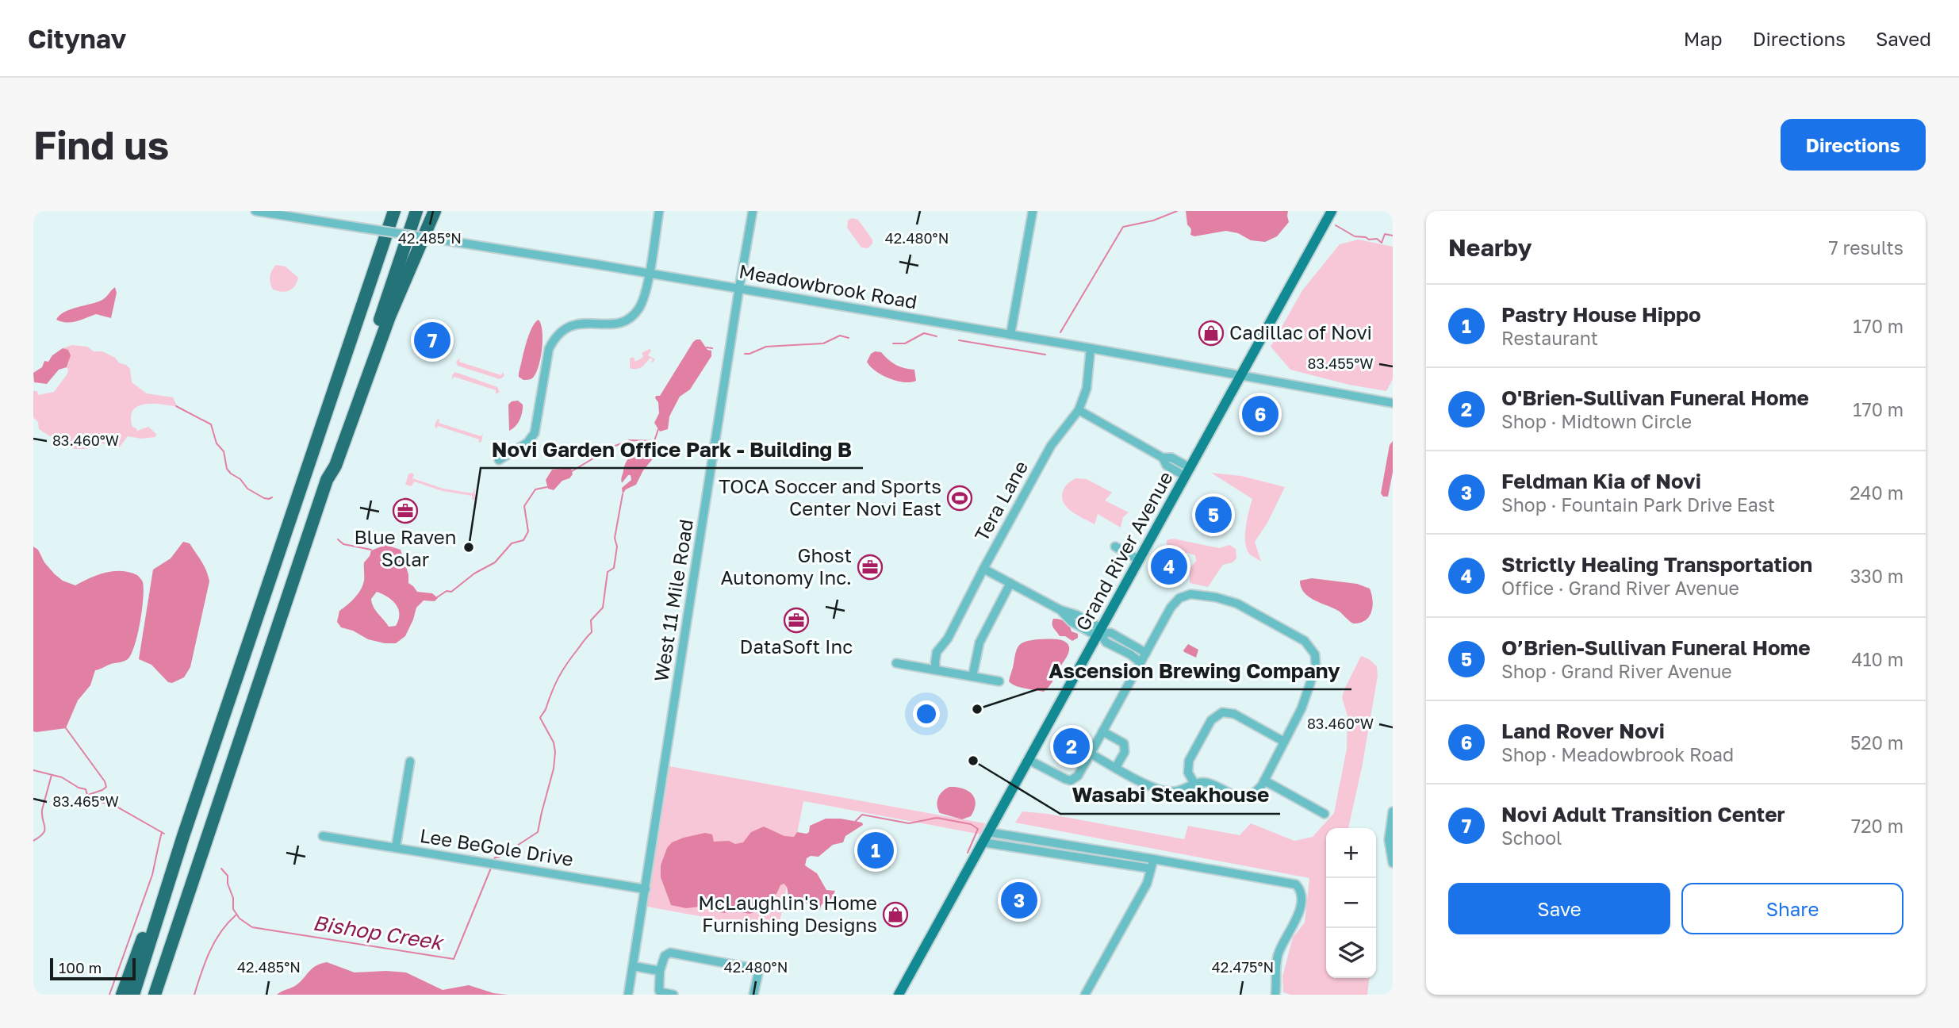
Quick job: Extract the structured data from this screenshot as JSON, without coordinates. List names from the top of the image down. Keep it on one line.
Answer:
{"streets":{"main road":["Grand River Avenue"],"street":["Meadowbrook Road","Tera Lane","West 11 Mile Road","Lee BeGole Drive"]},"crossings":[["Meadowbrook Road","Tera Lane"],["Meadowbrook Road","Grand River Avenue"],["Meadowbrook Road","West 11 Mile Road"],["West 11 Mile Road","Lee BeGole Drive"]],"water":["Bishop Creek"],"places":{"shop":["Cadillac of Novi","McLaughlin's Home Furnishing Designs"],"sports":["TOCA Soccer and Sports Center Novi East"],"office":["Blue Raven Solar","Ghost Autonomy Inc.","DataSoft Inc"],"other":["Novi Garden Office Park - Building B","Ascension Brewing Company","Wasabi Steakhouse"]},"scale_bar":"100 m","page":{"header":"Citynav","nav":["Map","Directions","Saved"],"buttons":["Directions",["Save","Share"]],"title":"Find us","heading":["Nearby","7 results"],"list":[{"mark":"1","name":"Pastry House Hippo","note":"Restaurant","value":"170 m"},{"mark":"2","name":"O'Brien-Sullivan Funeral Home","note":"Shop · Midtown Circle","value":"170 m"},{"mark":"3","name":"Feldman Kia of Novi","note":"Shop · Fountain Park Drive East","value":"240 m"},{"mark":"4","name":"Strictly Healing Transportation","note":"Office · Grand River Avenue","value":"330 m"},{"mark":"5","name":"O’Brien-Sullivan Funeral Home","note":"Shop · Grand River Avenue","value":"410 m"},{"mark":"6","name":"Land Rover Novi","note":"Shop · Meadowbrook Road","value":"520 m"},{"mark":"7","name":"Novi Adult Transition Center","note":"School","value":"720 m"}],"pins":["7","6","5","4","2","1","3"],"map_buttons":["+","−"],"scale":"100 m"},"coordinates":["42.485°N","42.480°N","83.455°W","83.460°W","83.465°W","42.475°N"]}
